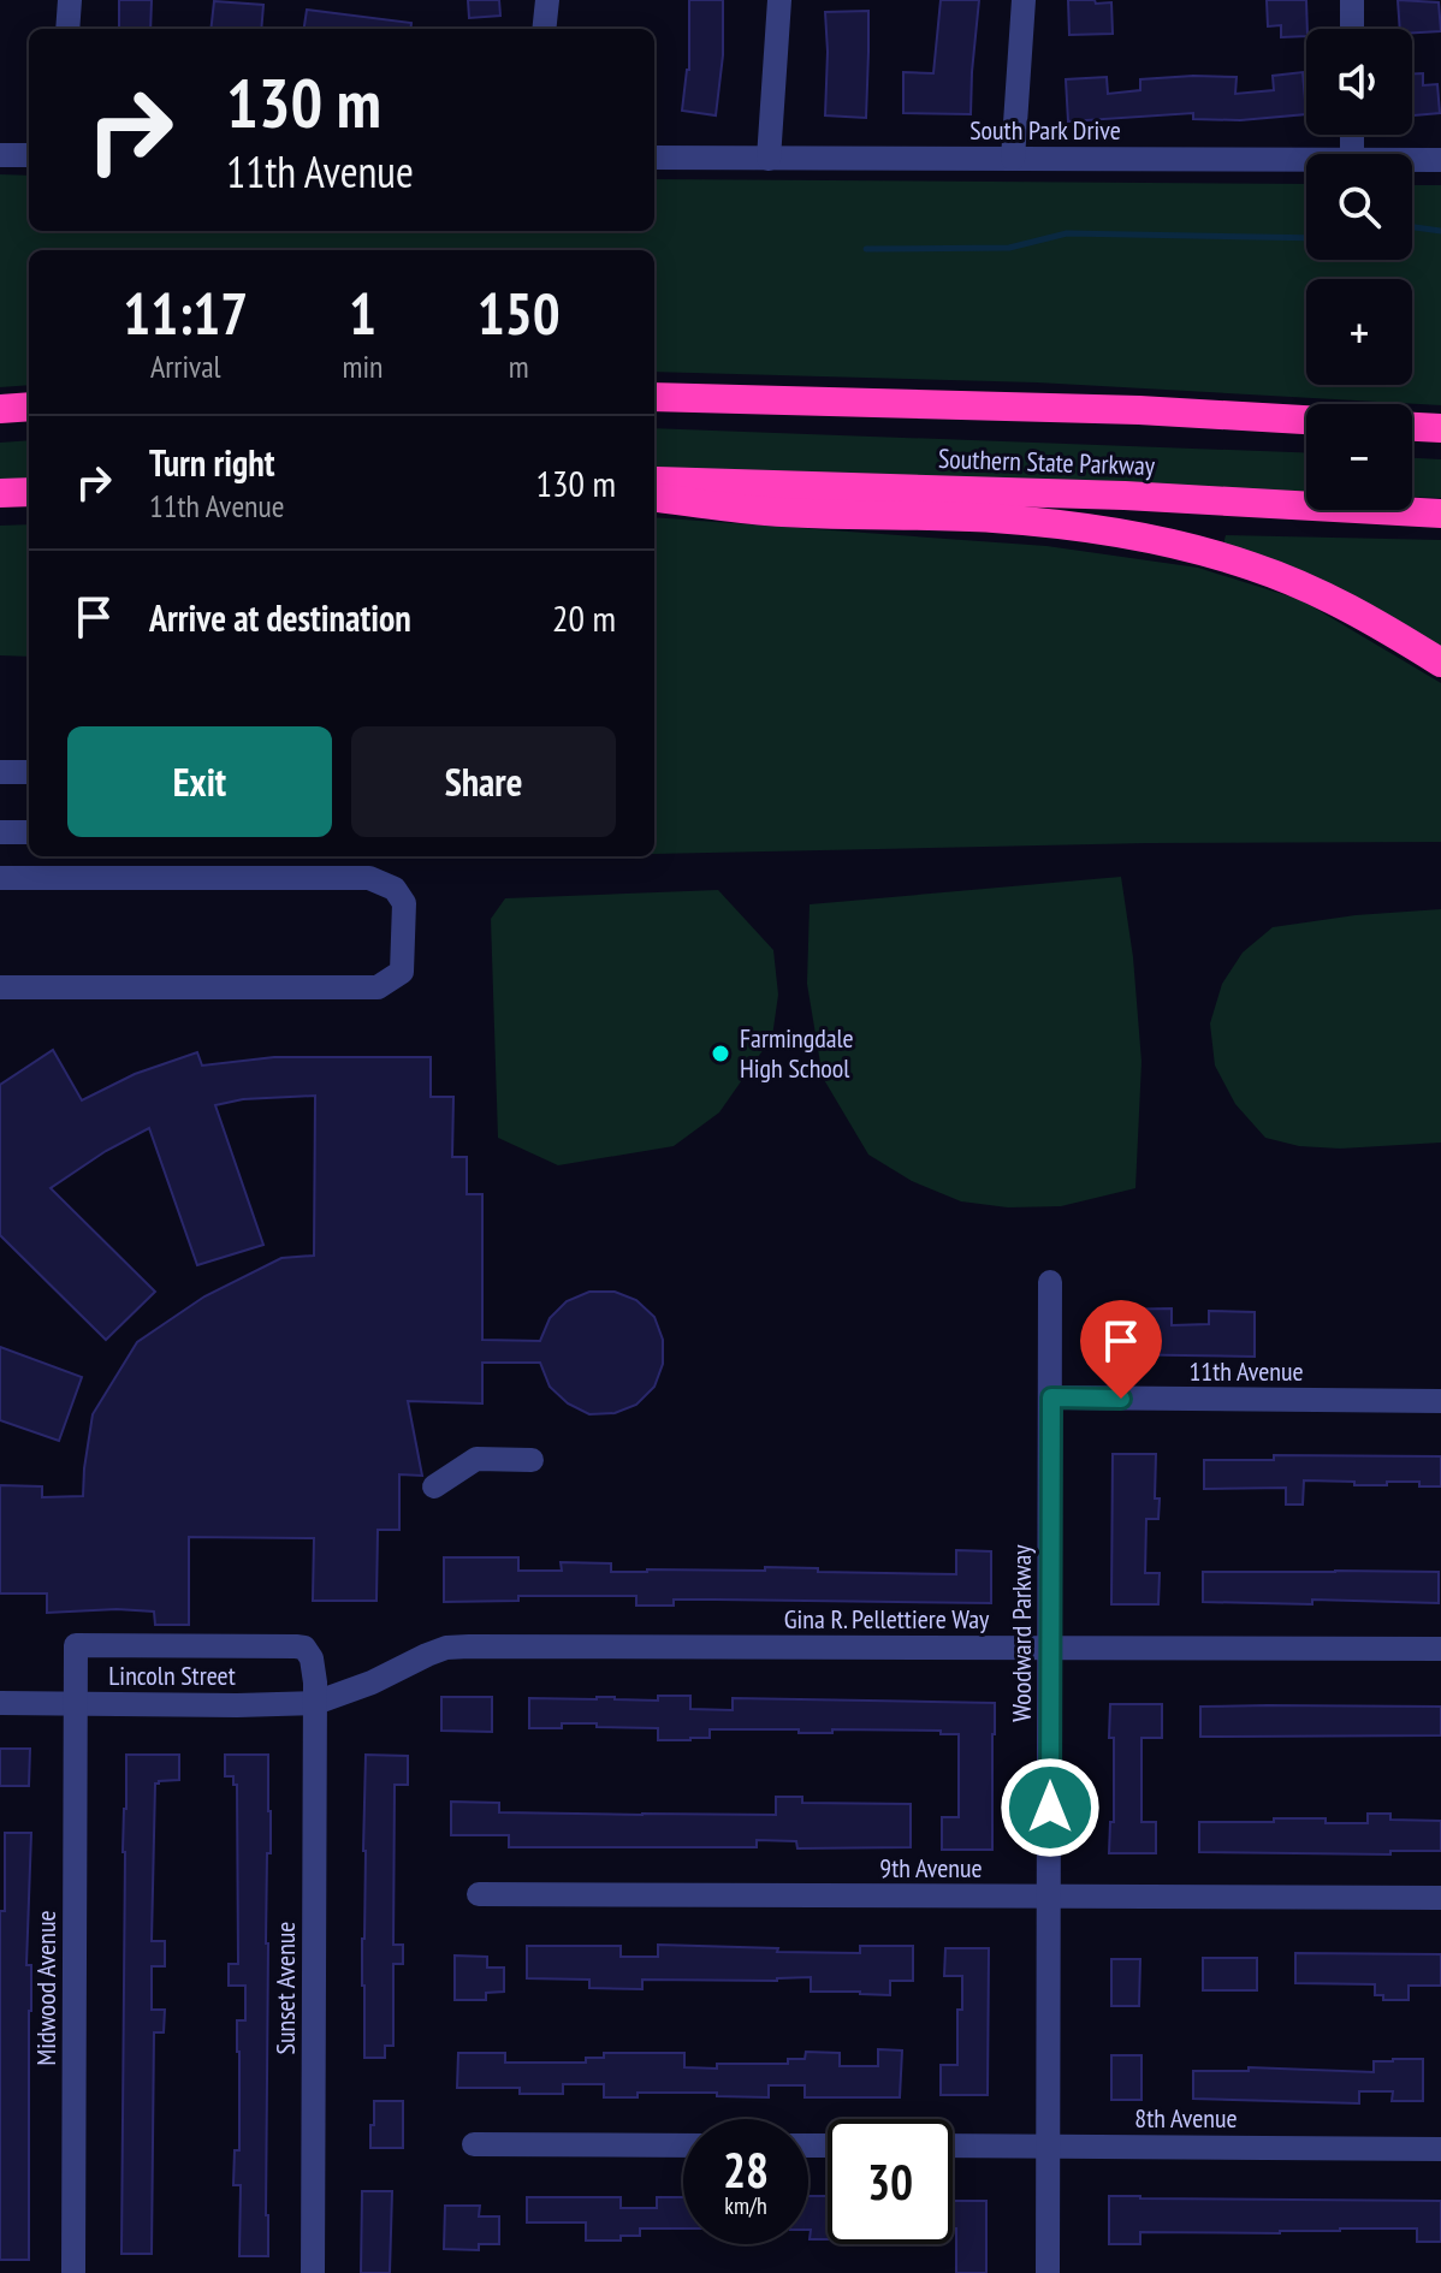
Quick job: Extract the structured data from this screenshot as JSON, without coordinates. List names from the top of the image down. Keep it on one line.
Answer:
{"streets":{"highway":["Southern State Parkway"],"street":["South Park Drive","11th Avenue","Gina R. Pellettiere Way","Woodward Parkway","Lincoln Street","9th Avenue","Midwood Avenue","Sunset Avenue","8th Avenue"]},"crossings":[["11th Avenue","Woodward Parkway"],["Gina R. Pellettiere Way","Woodward Parkway"],["Gina R. Pellettiere Way","Lincoln Street"],["Woodward Parkway","9th Avenue"],["Woodward Parkway","8th Avenue"],["Lincoln Street","Midwood Avenue"],["Lincoln Street","Sunset Avenue"],["Midwood Avenue","Sunset Avenue"]],"places":["Farmingdale High School"],"page":{"map_buttons":["+","−"],"turn":["130 m","11th Avenue"],"eta":["11:17","Arrival","1","min","150","m"],"list":[{"name":"Turn right","note":"11th Avenue","value":"130 m"},{"name":"Arrive at destination","value":"20 m"}],"buttons":["Exit","Share"],"speed":"28 km/h","limit":"30"}}
